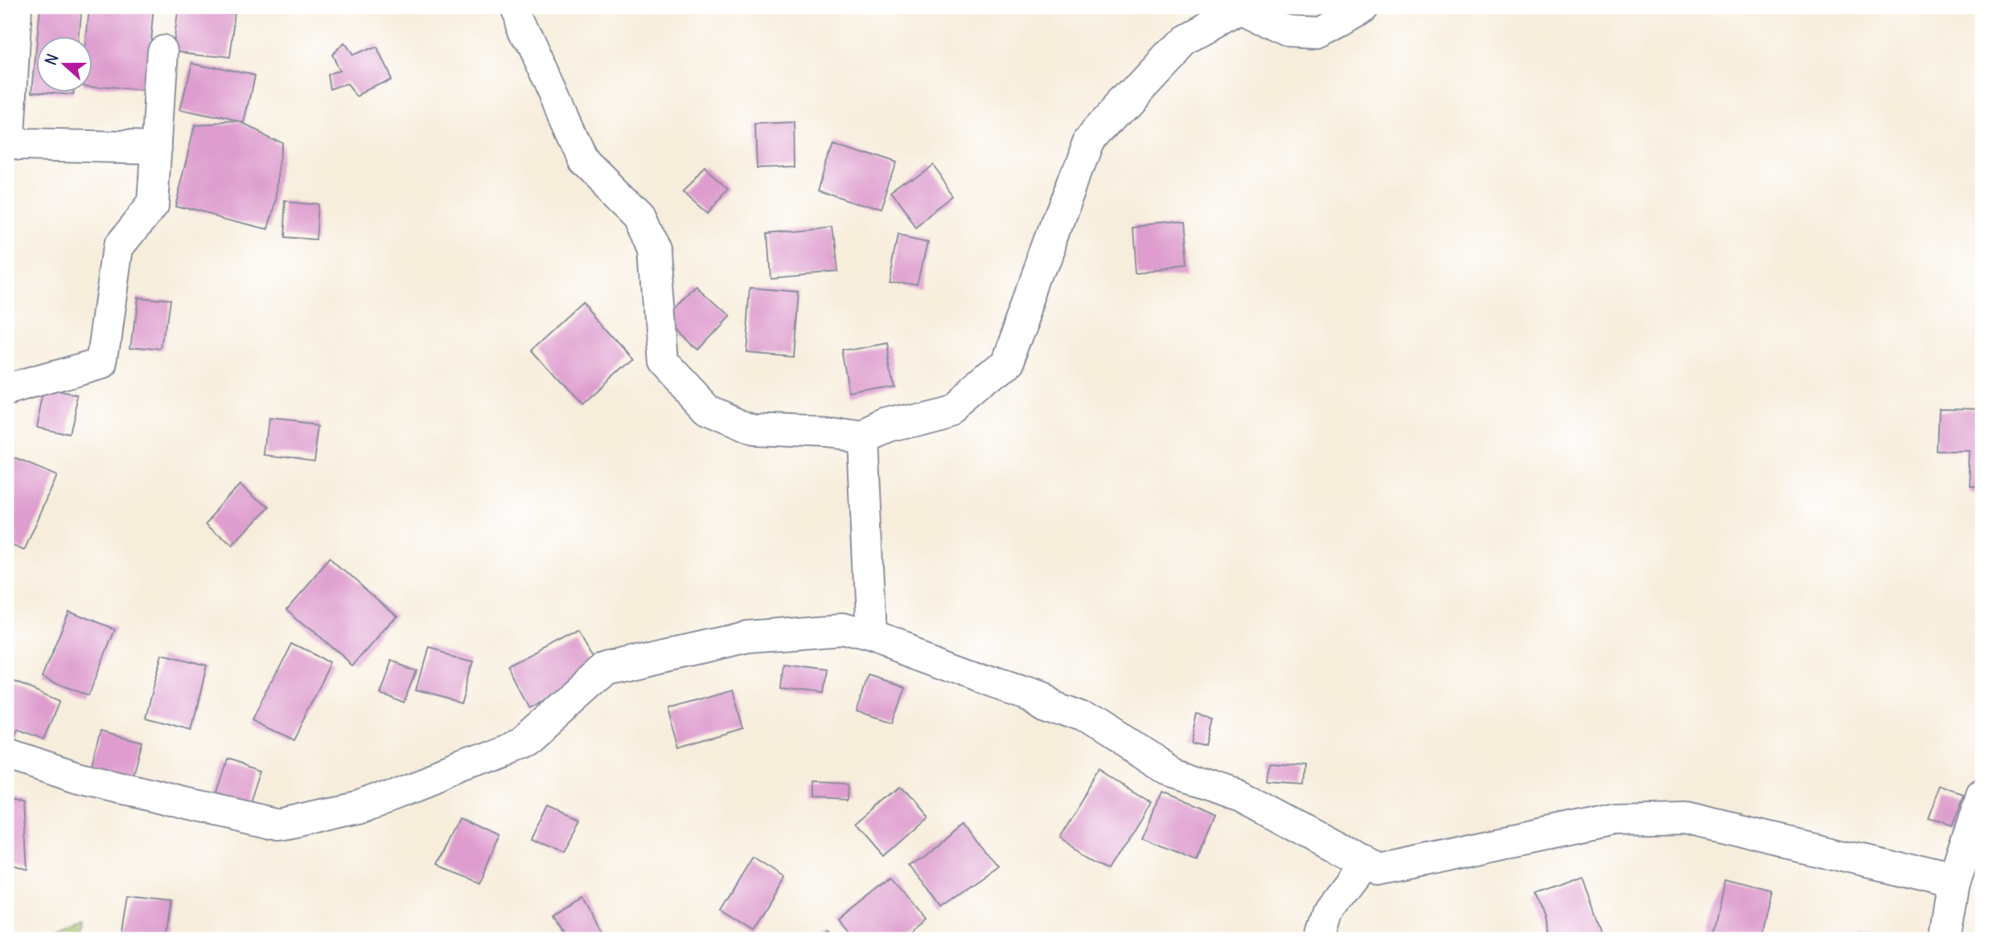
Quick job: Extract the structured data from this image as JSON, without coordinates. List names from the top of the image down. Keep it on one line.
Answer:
{"north":"left"}
